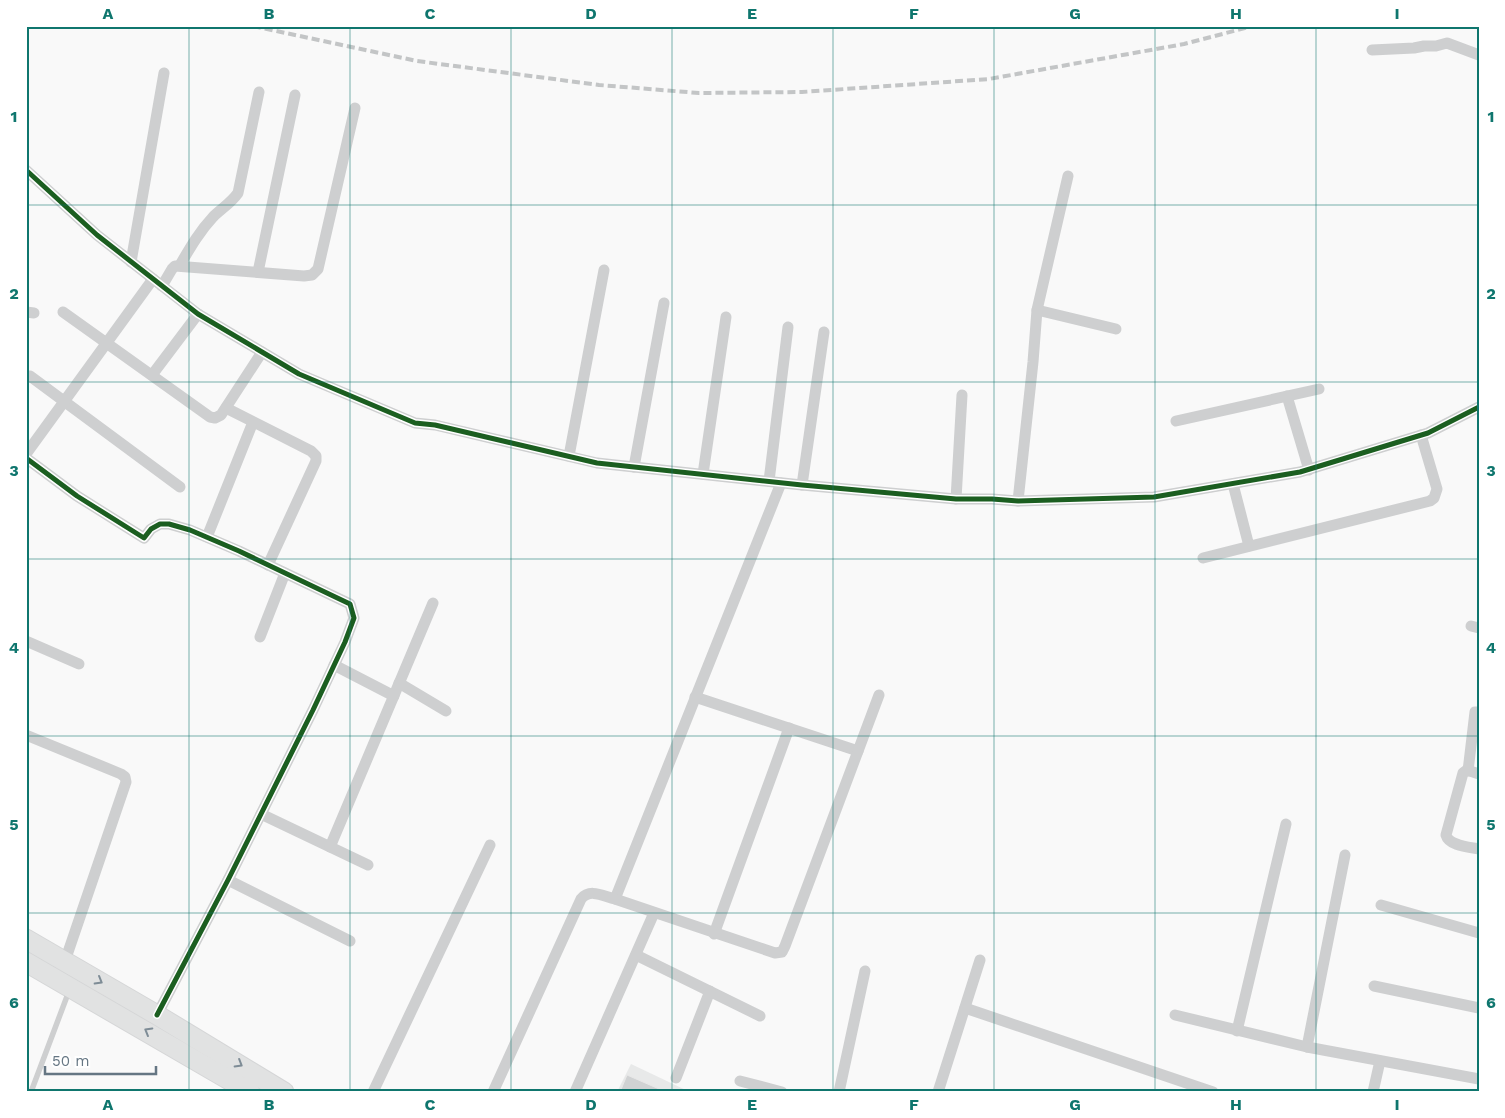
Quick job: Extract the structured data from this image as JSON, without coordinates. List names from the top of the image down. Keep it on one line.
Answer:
{"scale_bar":"50 m","grid":{"columns":["A","B","C","D","E","F","G","H","I"],"rows":["1","2","3","4","5","6"]}}
